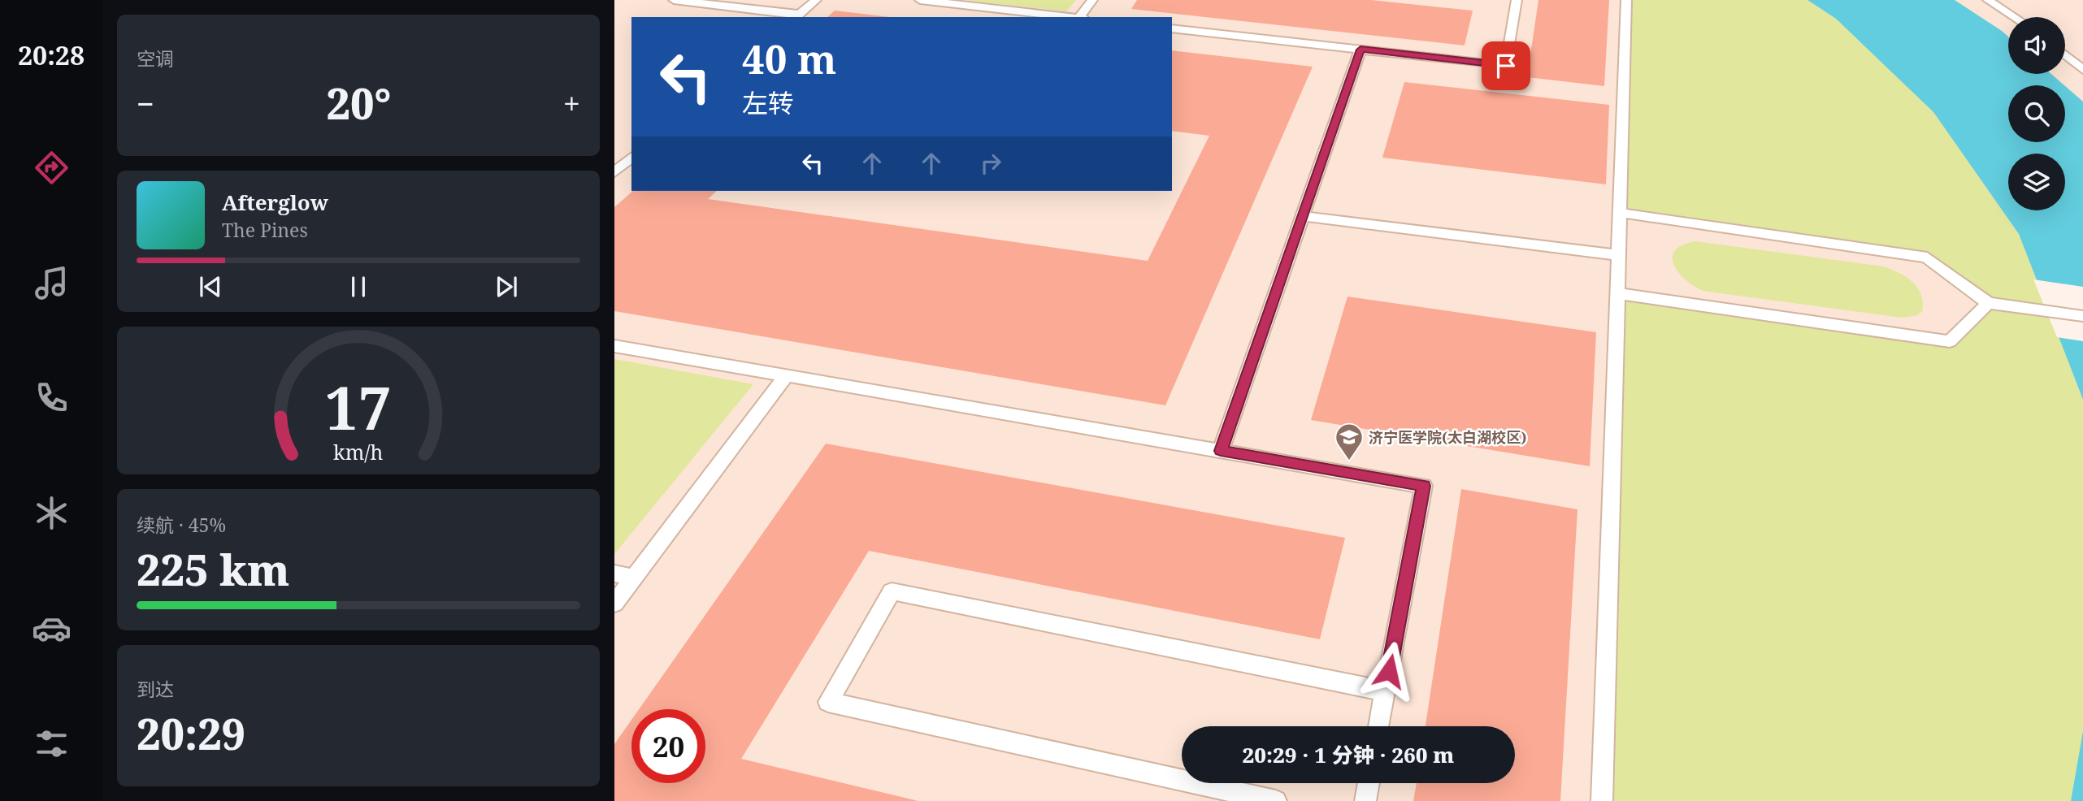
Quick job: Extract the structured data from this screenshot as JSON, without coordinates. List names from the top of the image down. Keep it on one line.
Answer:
{"places":{"school or university":["济宁医学院(太白湖校区)"]},"page":{"tabs":"20:28","tile":["空调",["续航 · 45%","225 km"],["到达","20:29"]],"turn":["40 m","左转"],"heat":["−","20°","+"],"song":["Afterglow","The Pines"],"limit":"20","trip":"20:29 · 1 分钟 · 260 m","gauge":["17","km/h"]}}
